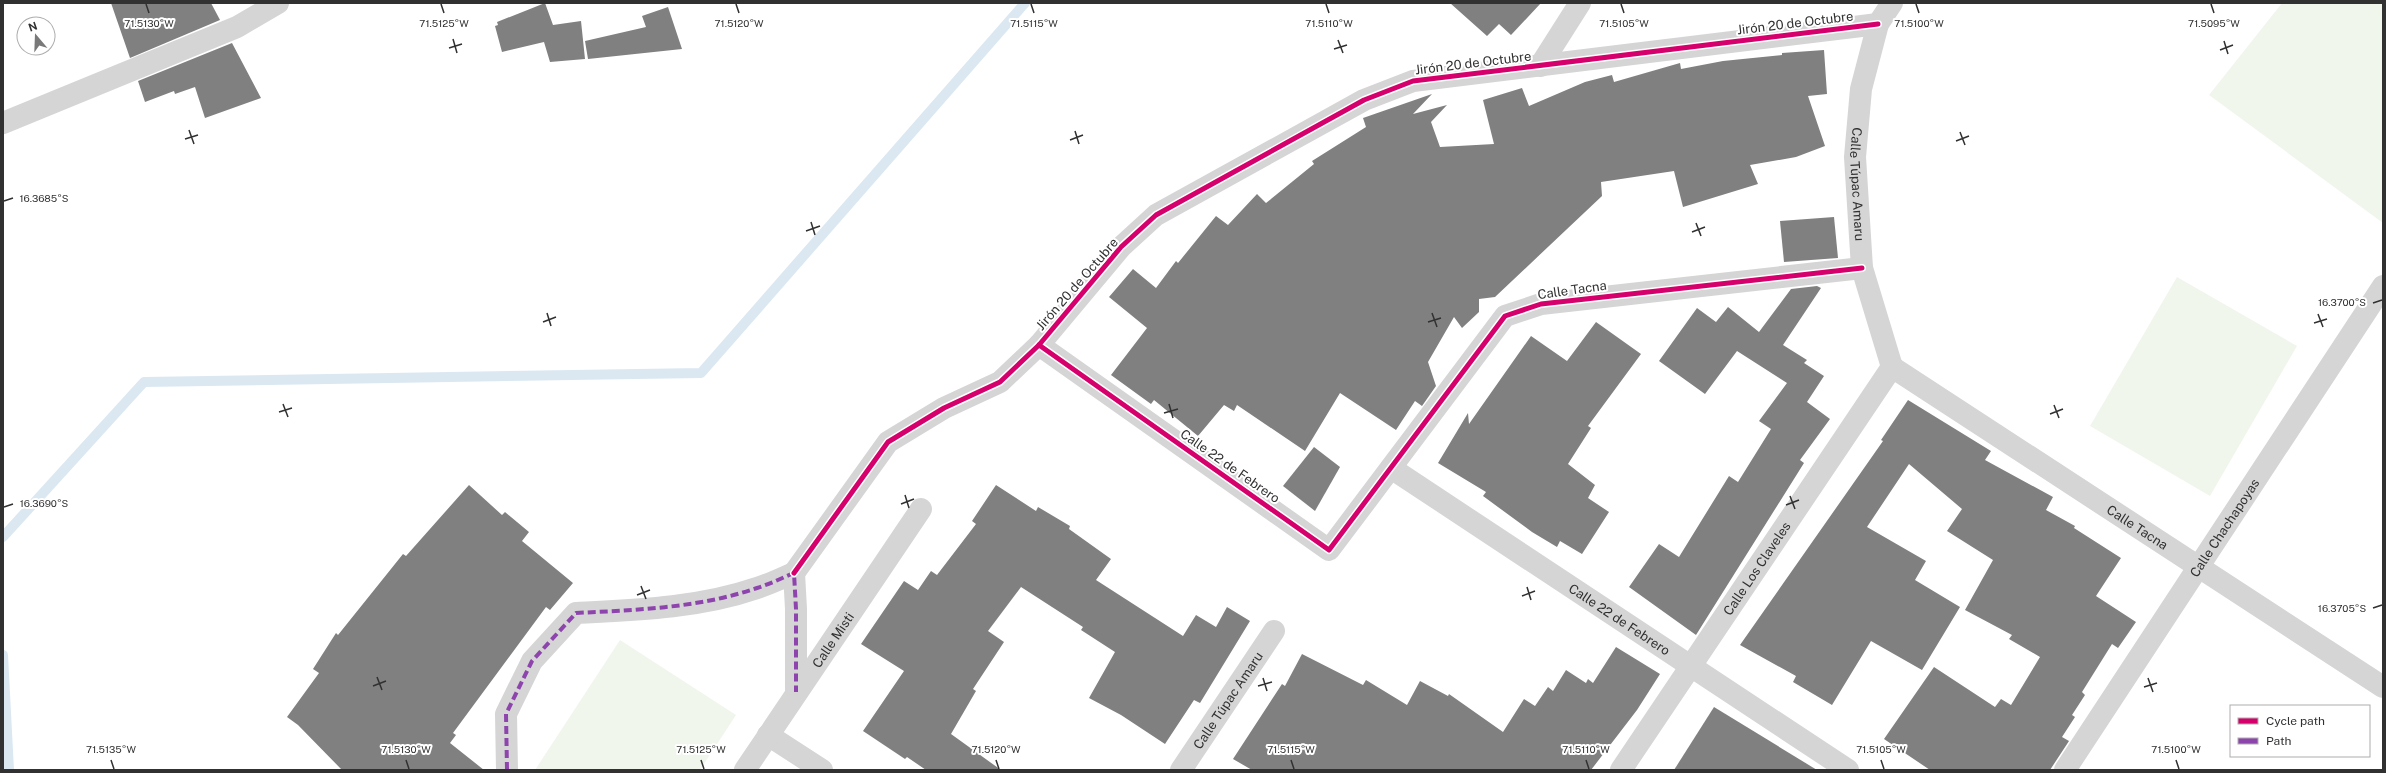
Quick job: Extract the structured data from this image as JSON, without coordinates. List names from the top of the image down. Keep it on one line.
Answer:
{"streets":{"street":["Jirón 20 de Octubre","Calle Túpac Amaru","Calle Tacna","Calle 22 de Febrero","Calle Chachapoyas","Calle Los Claveles","Calle Misti"]},"crossings":[["Jirón 20 de Octubre","Calle Túpac Amaru"],["Jirón 20 de Octubre","Calle 22 de Febrero"],["Calle Túpac Amaru","Calle Tacna"],["Calle Túpac Amaru","Calle Los Claveles"],["Calle Tacna","Calle 22 de Febrero"],["Calle Tacna","Calle Chachapoyas"],["Calle Tacna","Calle Los Claveles"],["Calle 22 de Febrero","Calle Los Claveles"]],"legend":["Cycle path","Path"],"north":"top","coordinates":["71.5110°W","71.5095°W","71.5130°W","71.5125°W","71.5120°W","71.5115°W","71.5105°W","71.5100°W","16.3685°S","16.3700°S","16.3690°S","16.3705°S","71.5135°W"]}
